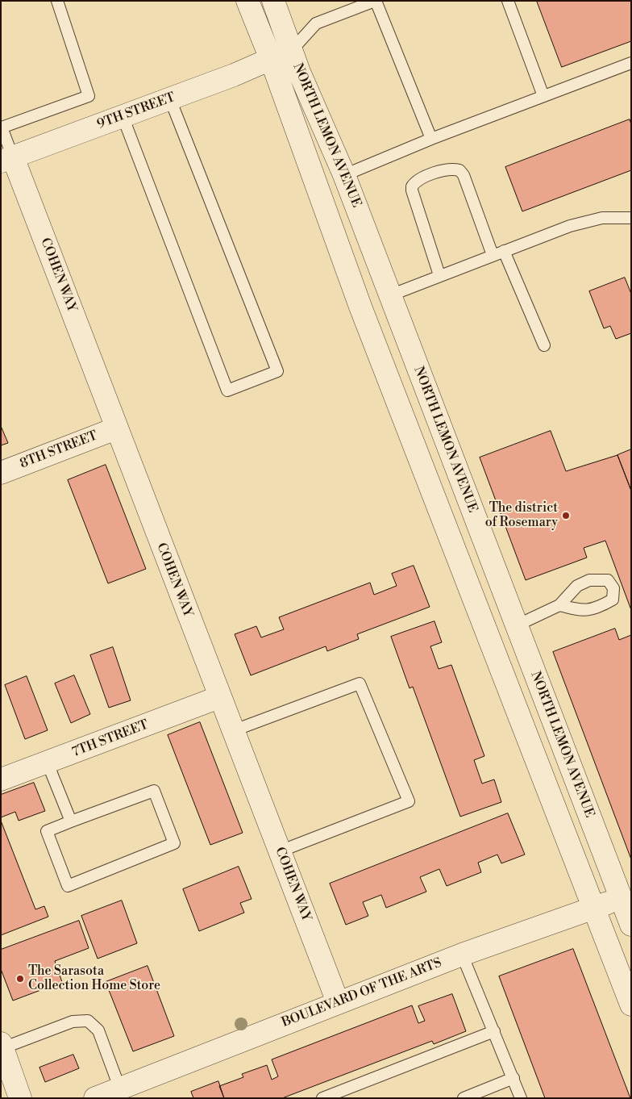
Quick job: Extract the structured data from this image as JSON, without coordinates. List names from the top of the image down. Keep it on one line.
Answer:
{"streets":{"street":["9TH STREET","NORTH LEMON AVENUE","COHEN WAY","8TH STREET","7TH STREET","BOULEVARD OF THE ARTS"]},"crossings":[["9TH STREET","COHEN WAY"],["NORTH LEMON AVENUE","BOULEVARD OF THE ARTS"],["COHEN WAY","8TH STREET"],["COHEN WAY","7TH STREET"],["COHEN WAY","BOULEVARD OF THE ARTS"]],"places":["The district of Rosemary","The Sarasota Collection Home Store"]}
